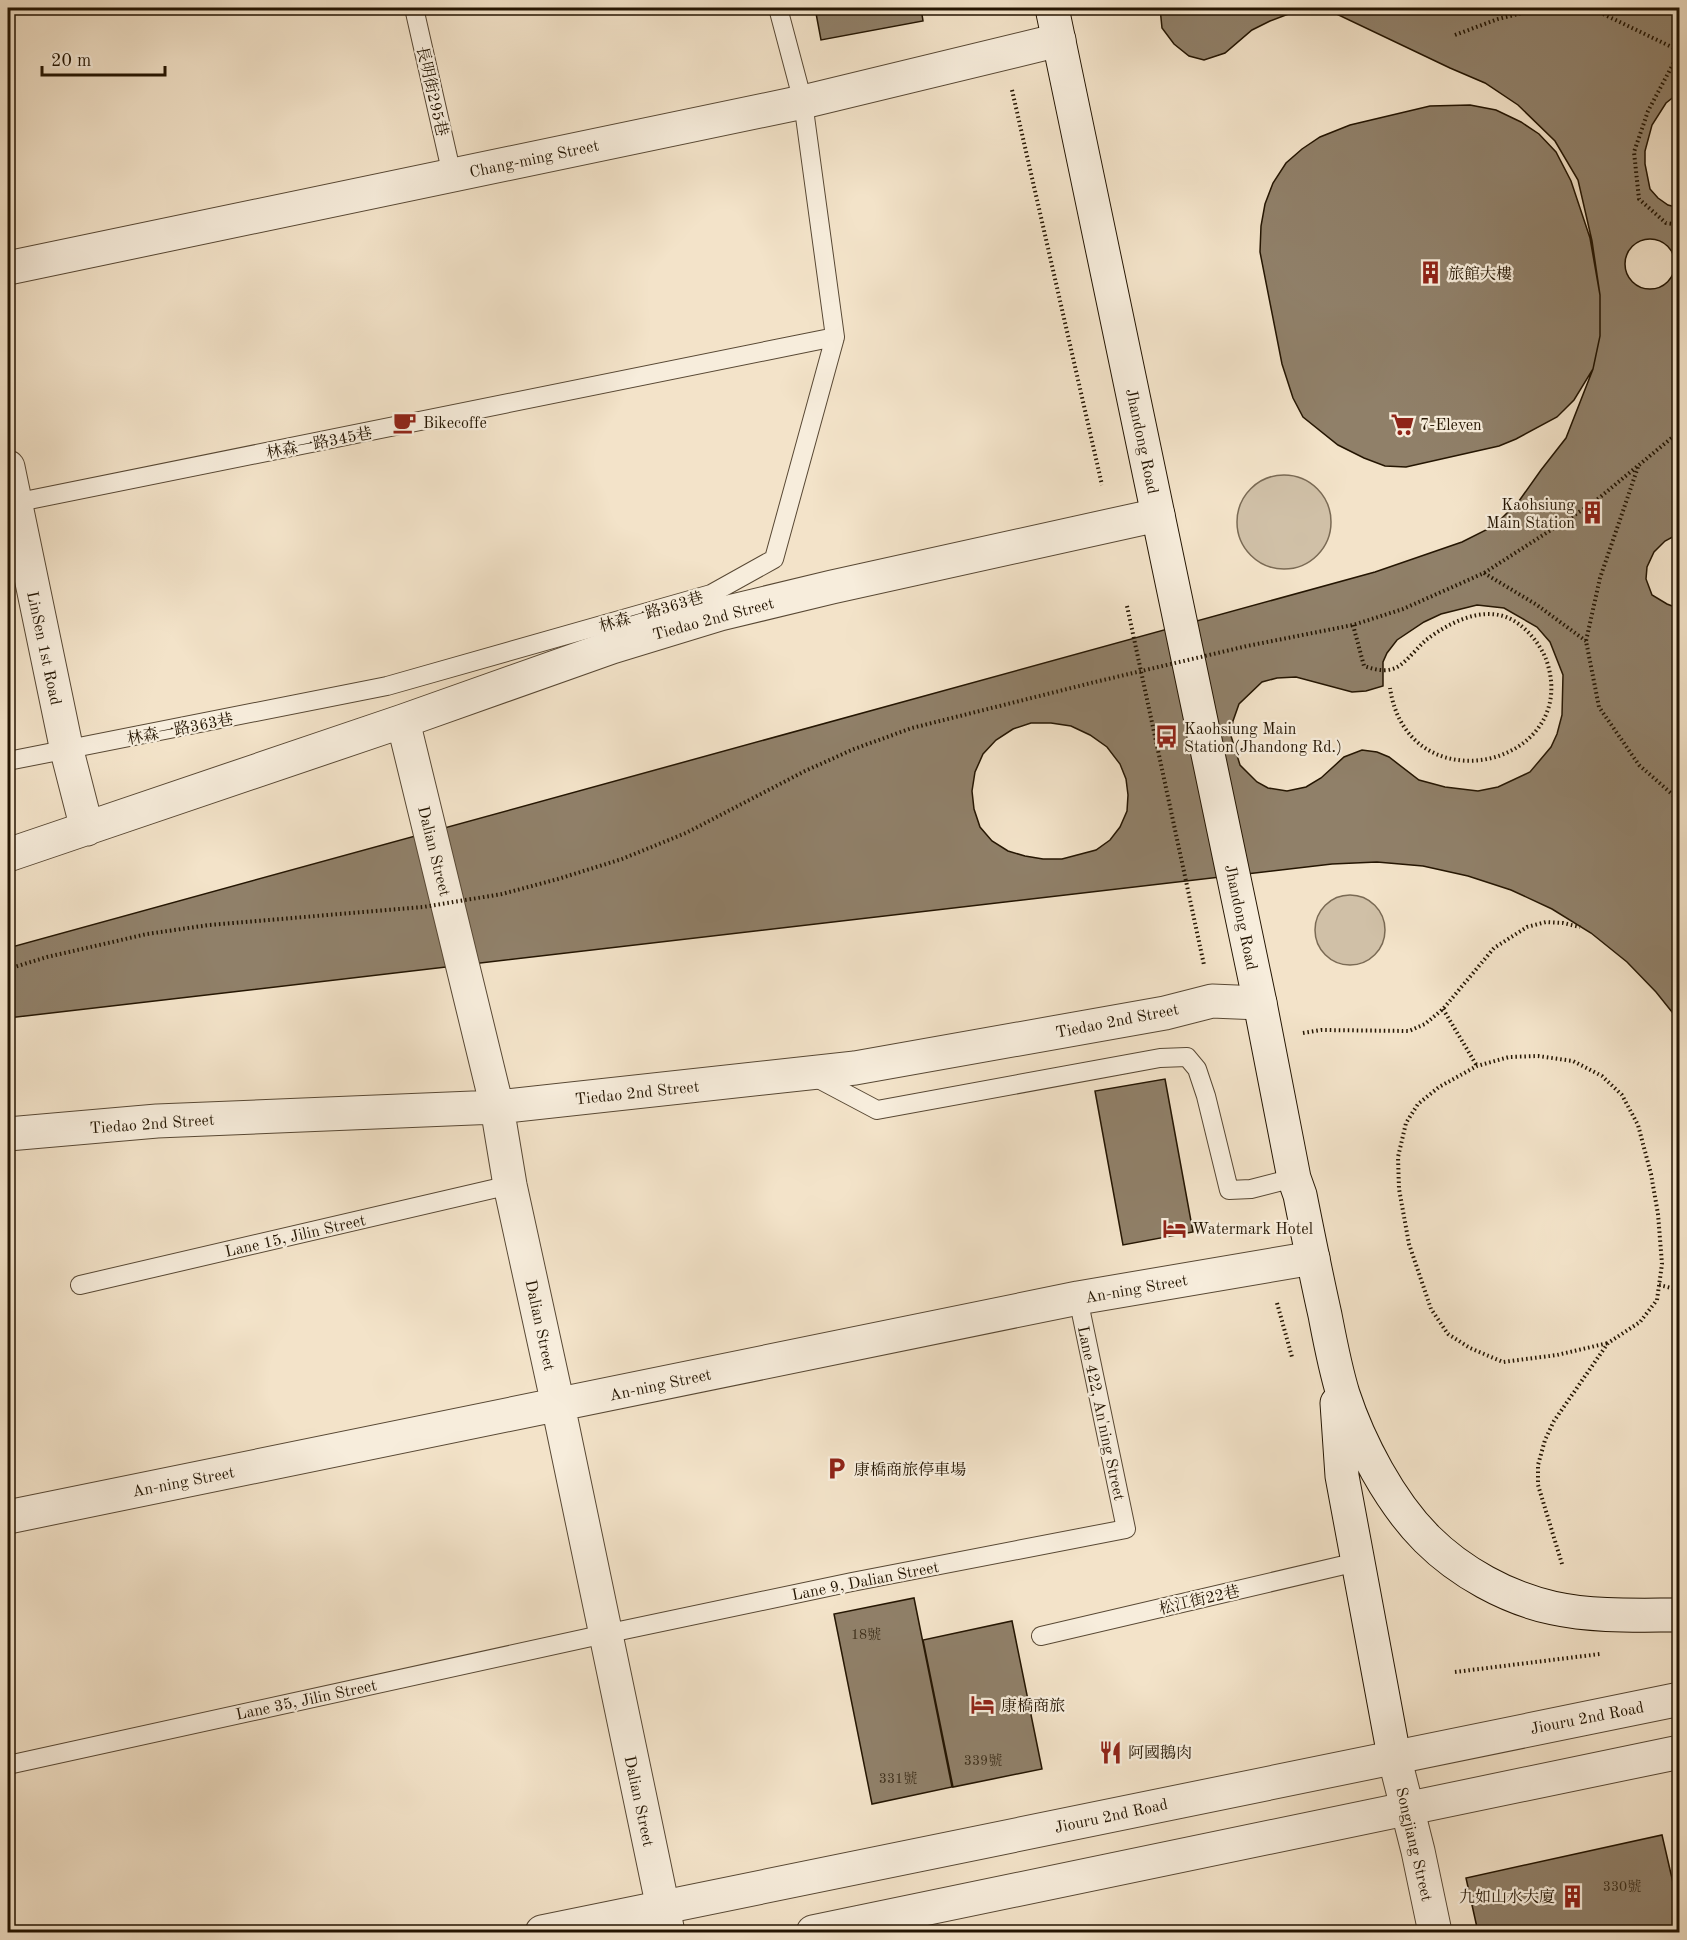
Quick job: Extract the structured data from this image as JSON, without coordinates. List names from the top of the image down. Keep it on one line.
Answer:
{"streets":{"street":["Chang-ming Street","Jhandong Road","Tiedao 2nd Street","LinSen 1st Road","Dalian Street","An-ning Street","Jiouru 2nd Road","Songjiang Street"],"lane":["長明街295巷","林森一路345巷","林森一路363巷","Lane 15, Jilin Street","Lane 422, An'ning Street","Lane 9, Dalian Street","松江街22巷","Lane 35, Jilin Street"]},"crossings":[["長明街295巷","Chang-ming Street"],["Chang-ming Street","Jhandong Road"],["Chang-ming Street","林森一路363巷"],["Jhandong Road","Tiedao 2nd Street"],["Jhandong Road","An-ning Street"],["Jhandong Road","Songjiang Street"],["林森一路345巷","林森一路363巷"],["林森一路345巷","LinSen 1st Road"],["林森一路363巷","LinSen 1st Road"],["Tiedao 2nd Street","LinSen 1st Road"],["Tiedao 2nd Street","Dalian Street"],["Dalian Street","Lane 15, Jilin Street"],["Dalian Street","An-ning Street"],["Dalian Street","Lane 9, Dalian Street"],["Dalian Street","Lane 35, Jilin Street"],["Dalian Street","Jiouru 2nd Road"],["An-ning Street","Lane 422, An'ning Street"],["Lane 422, An'ning Street","Lane 9, Dalian Street"],["Lane 9, Dalian Street","Lane 35, Jilin Street"],["松江街22巷","Songjiang Street"],["Jiouru 2nd Road","Songjiang Street"]],"places":{"building":["旅館大樓","Kaohsiung Main Station","九如山水大廈"],"cafe":["Bikecoffe"],"supermarket":["7-Eleven"],"bus stop":["Kaohsiung Main Station(Jhandong Rd.)"],"hotel":["Watermark Hotel","康橋商旅"],"parking":["康橋商旅停車場"],"restaurant":["阿國鵝肉"]},"house_numbers":["18號","339號","331號","330號"],"scale_bar":"20 m"}
